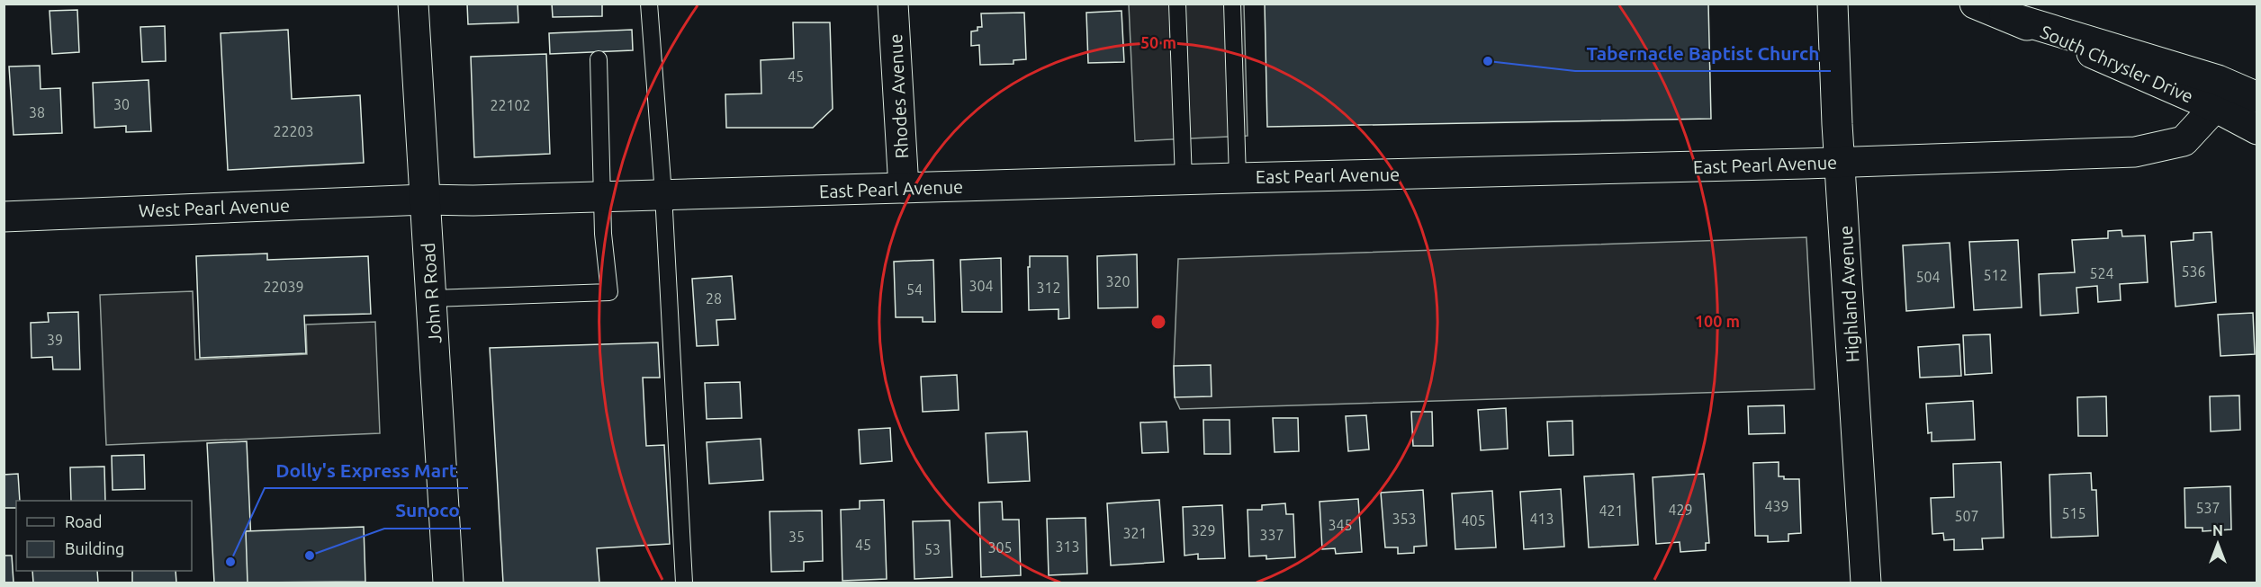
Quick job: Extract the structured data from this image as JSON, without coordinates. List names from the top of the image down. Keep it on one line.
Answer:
{"streets":{"main road":["South Chrysler Drive","Rhodes Avenue","East Pearl Avenue","West Pearl Avenue","John R Road","Highland Avenue"]},"crossings":[["South Chrysler Drive","East Pearl Avenue"],["Rhodes Avenue","East Pearl Avenue"],["East Pearl Avenue","West Pearl Avenue"],["East Pearl Avenue","John R Road"],["East Pearl Avenue","Highland Avenue"],["West Pearl Avenue","John R Road"]],"places":["Tabernacle Baptist Church","Sunoco","Dolly's Express Mart"],"house_numbers":["45","30","22102","38","22203","536","524","512","504","320","304","22039","312","54","28","39","439","537","429","421","515","507","353","413","405","345","329","321","337","35","45","313","305","53"],"legend":["Road","Building"],"north":"top","rings":["50 m","100 m"]}
